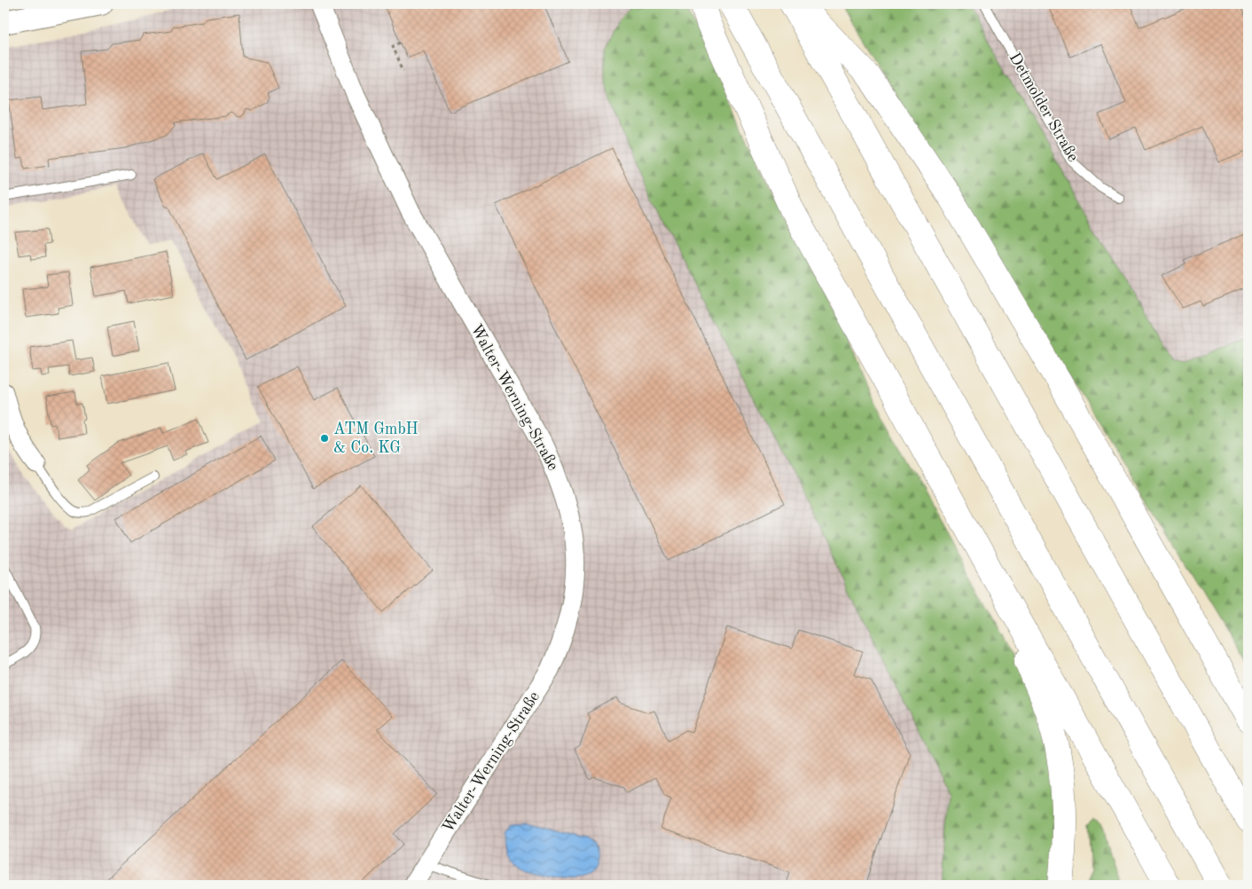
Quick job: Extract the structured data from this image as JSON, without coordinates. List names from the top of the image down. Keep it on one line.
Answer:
{"streets":{"street":["Walter-Werning-Straße"],"lane":["Detmolder Straße"]},"places":["ATM GmbH & Co. KG"]}
